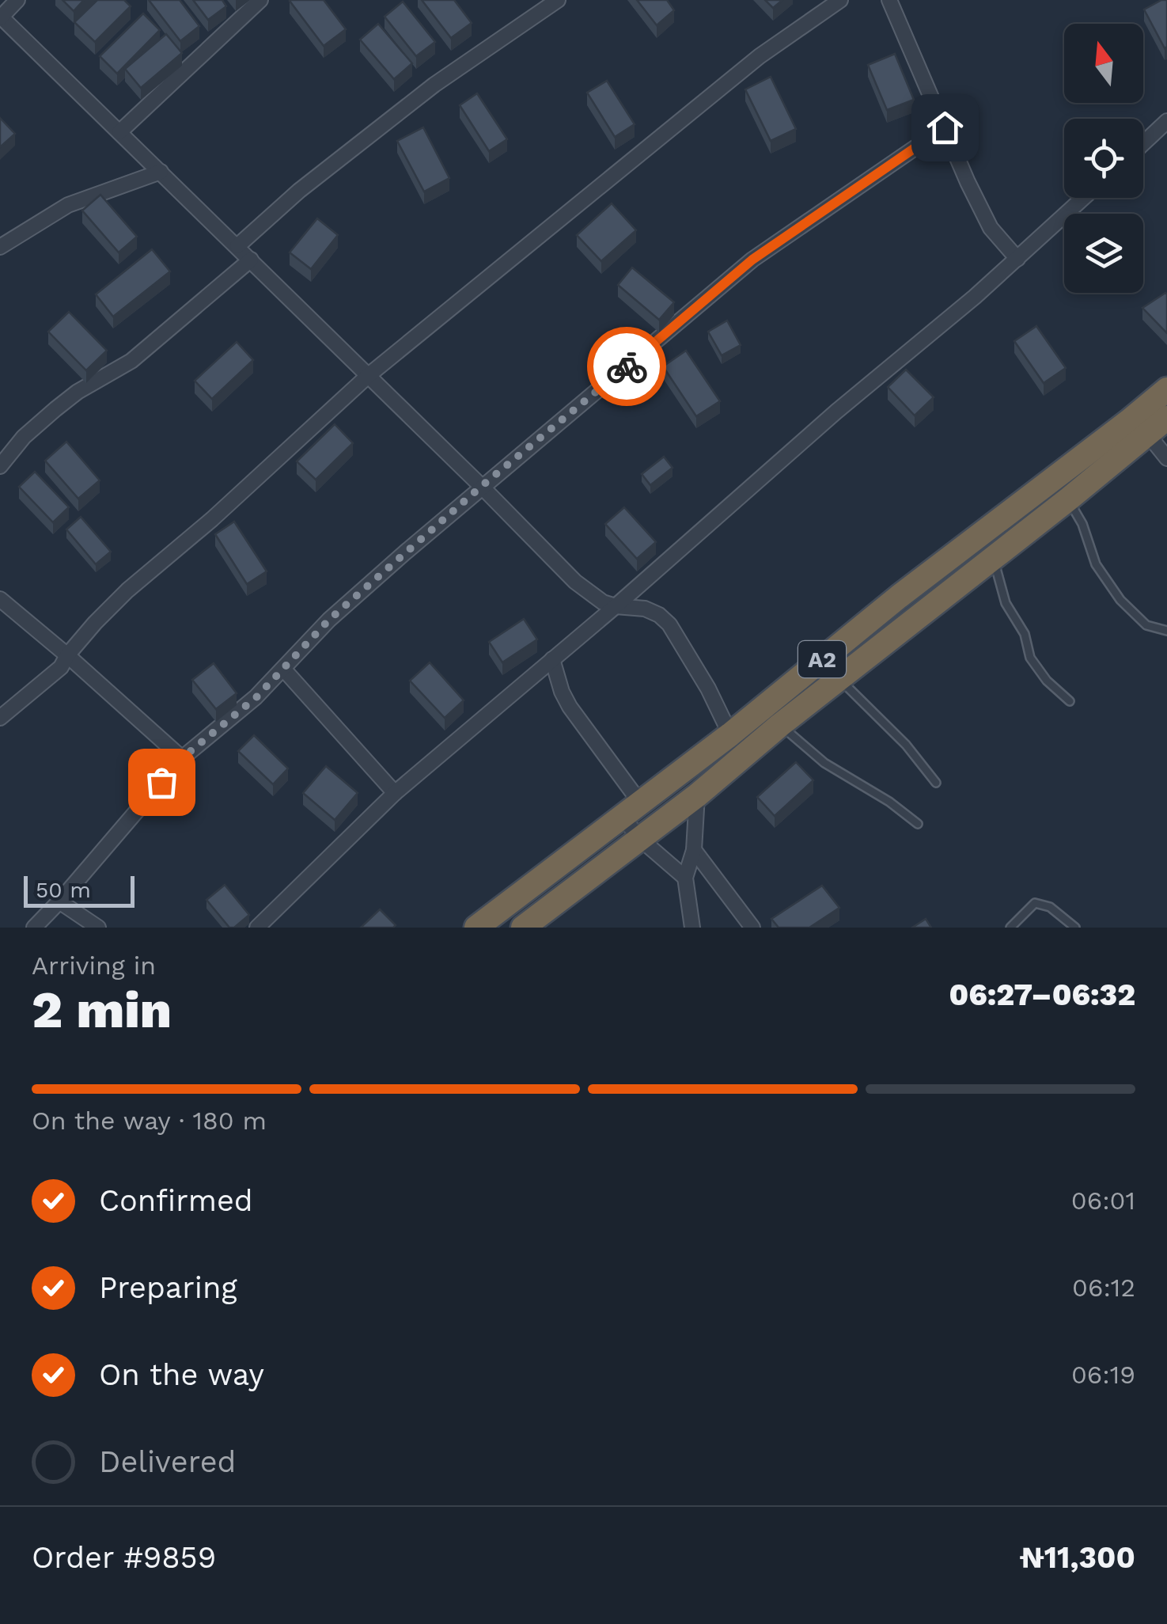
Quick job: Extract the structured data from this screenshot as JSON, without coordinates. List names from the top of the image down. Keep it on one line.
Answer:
{"streets":{"highway":["A2"]},"scale_bar":"50 m","north":"top","page":{"scale":"50 m","heading":["2 min","Arriving in","06:27–06:32"],"panel":["Order #9859","₦11,300"],"bar":"On the way · 180 m","list":[["Confirmed","06:01"],["Preparing","06:12"],["On the way","06:19"],"Delivered"]}}
